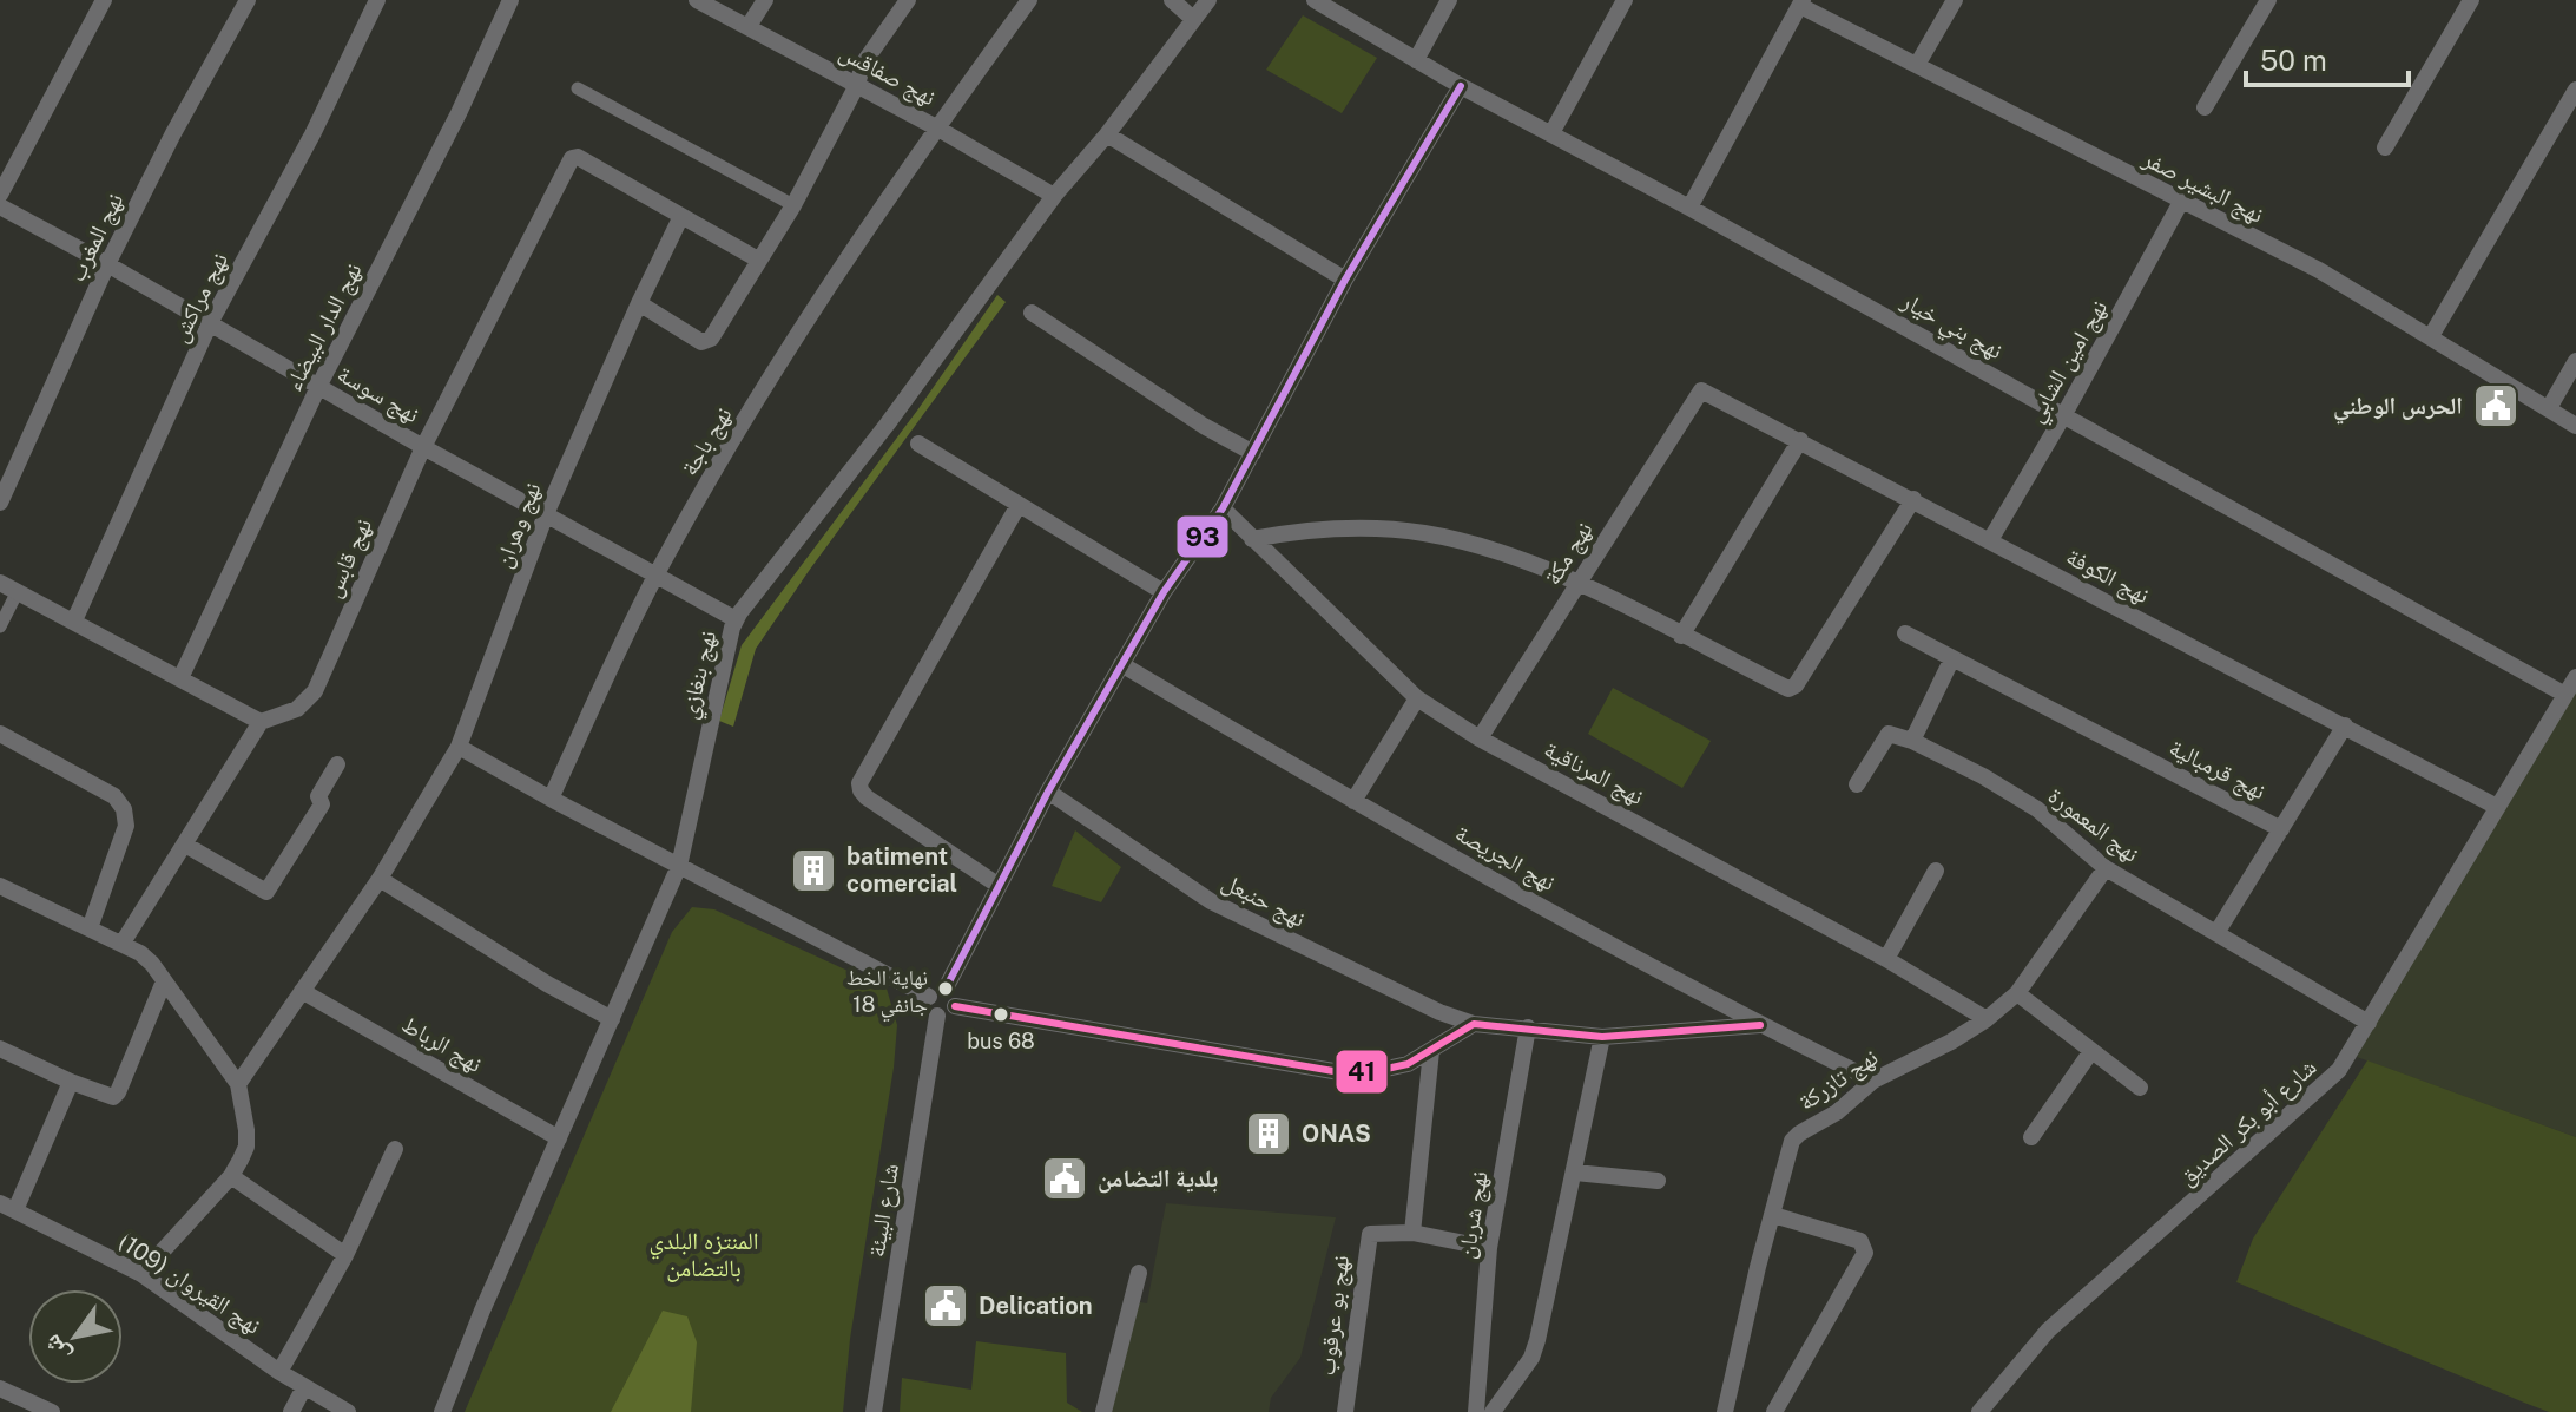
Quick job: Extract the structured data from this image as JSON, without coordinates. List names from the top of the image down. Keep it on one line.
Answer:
{"streets":{"street":["نهج صفاقس","نهج البشير صفر","نهج المغرب","نهج مراكش","نهج بني خيار","نهج الدار البيضاء","نهج امين الشابي","نهج سوسة","نهج باجة","نهج وهران","نهج مكة","نهج قابس","نهج الكوفة","نهج بنغازي","نهج قرمبالية","نهج المرناقية","نهج المعمورة","نهج الجريصة","نهج حنبعل","نهج الرباط","نهج تازركة","شارع أبو بكر الصديق","شارع البيئة","نهج شربان","نهج القيروان (109)","نهج بو عرقوب"]},"crossings":[["نهج صفاقس","نهج باجة"],["نهج صفاقس","نهج بنغازي"],["نهج البشير صفر","نهج امين الشابي"],["نهج المغرب","نهج سوسة"],["نهج مراكش","نهج سوسة"],["نهج بني خيار","نهج امين الشابي"],["نهج بني خيار","شارع أبو بكر الصديق"],["نهج الدار البيضاء","نهج سوسة"],["نهج امين الشابي","نهج الكوفة"],["نهج سوسة","نهج باجة"],["نهج سوسة","نهج وهران"],["نهج سوسة","نهج قابس"],["نهج سوسة","نهج بنغازي"],["نهج وهران","نهج قابس"],["نهج وهران","نهج الرباط"],["نهج مكة","نهج الكوفة"],["نهج مكة","نهج المرناقية"],["نهج الكوفة","شارع أبو بكر الصديق"],["نهج بنغازي","نهج الرباط"],["نهج المرناقية","نهج تازركة"],["نهج المعمورة","نهج تازركة"],["نهج المعمورة","شارع أبو بكر الصديق"],["نهج الجريصة","نهج حنبعل"],["نهج الجريصة","نهج تازركة"],["نهج حنبعل","نهج شربان"],["نهج شربان","نهج بو عرقوب"]],"parks":["المنتزه البلدي بالتضامن"],"places":{"public building":["الحرس الوطني","بلدية التضامن","Delication"],"building":["batiment comercial","ONAS"],"other":["نهاية الخط 18 جانفي","bus 68"]},"lines":["transit line 93","transit line 41"],"scale_bar":"50 m","north":"bottom left"}
